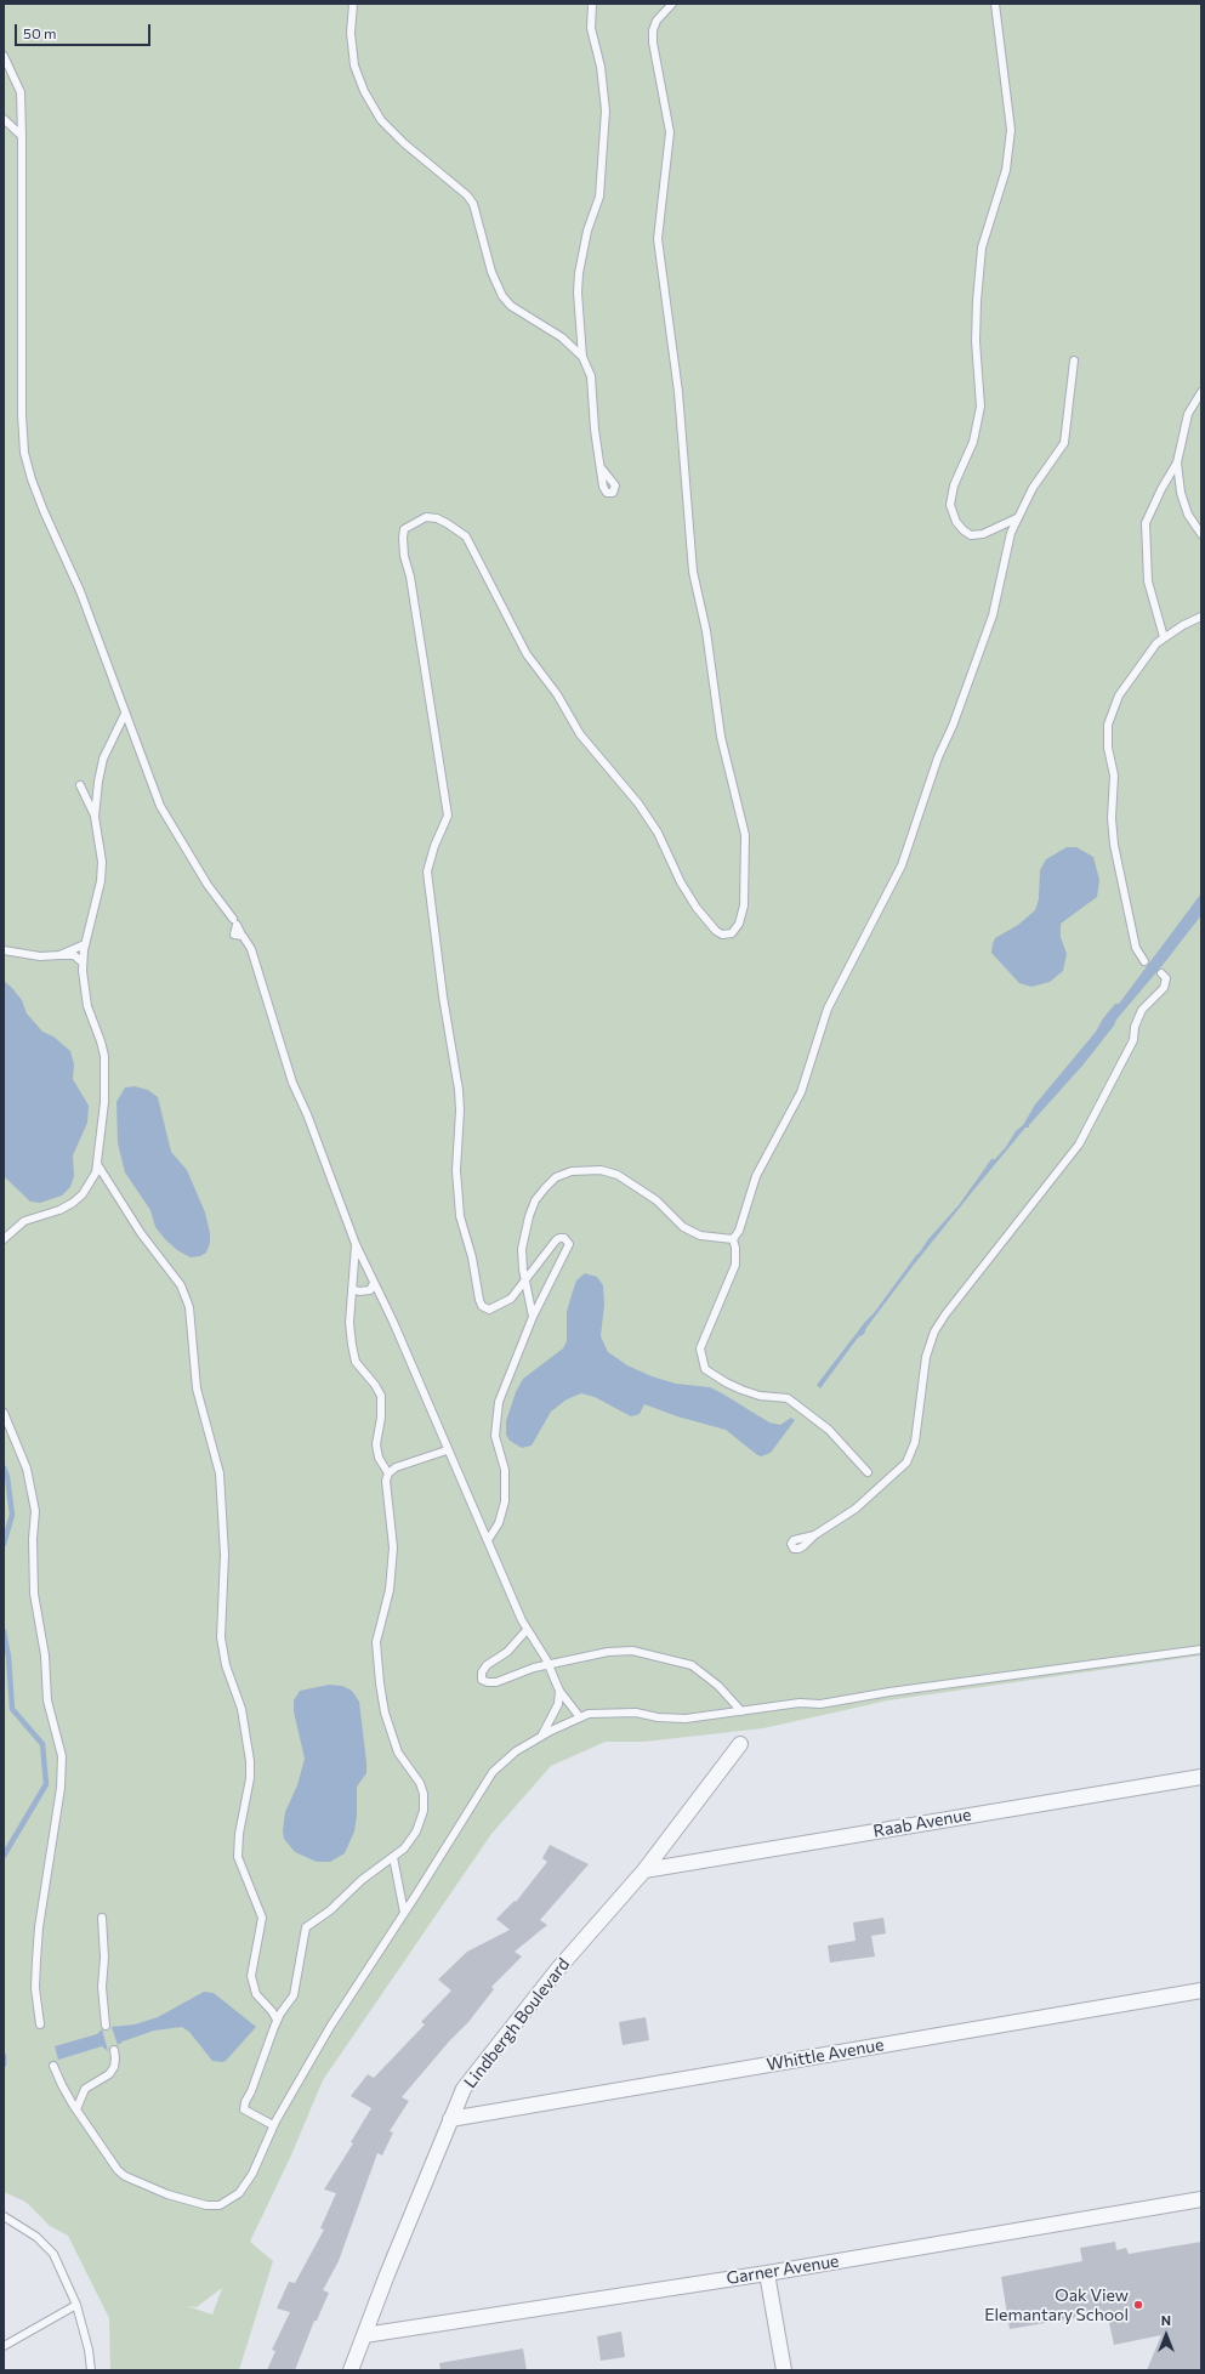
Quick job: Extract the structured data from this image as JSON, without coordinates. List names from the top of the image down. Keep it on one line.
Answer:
{"streets":{"street":["Raab Avenue","Lindbergh Boulevard","Whittle Avenue","Garner Avenue"]},"crossings":[["Raab Avenue","Lindbergh Boulevard"],["Lindbergh Boulevard","Whittle Avenue"],["Lindbergh Boulevard","Garner Avenue"]],"places":["Oak View Elemantary School"],"scale_bar":"50 m","north":"top"}
